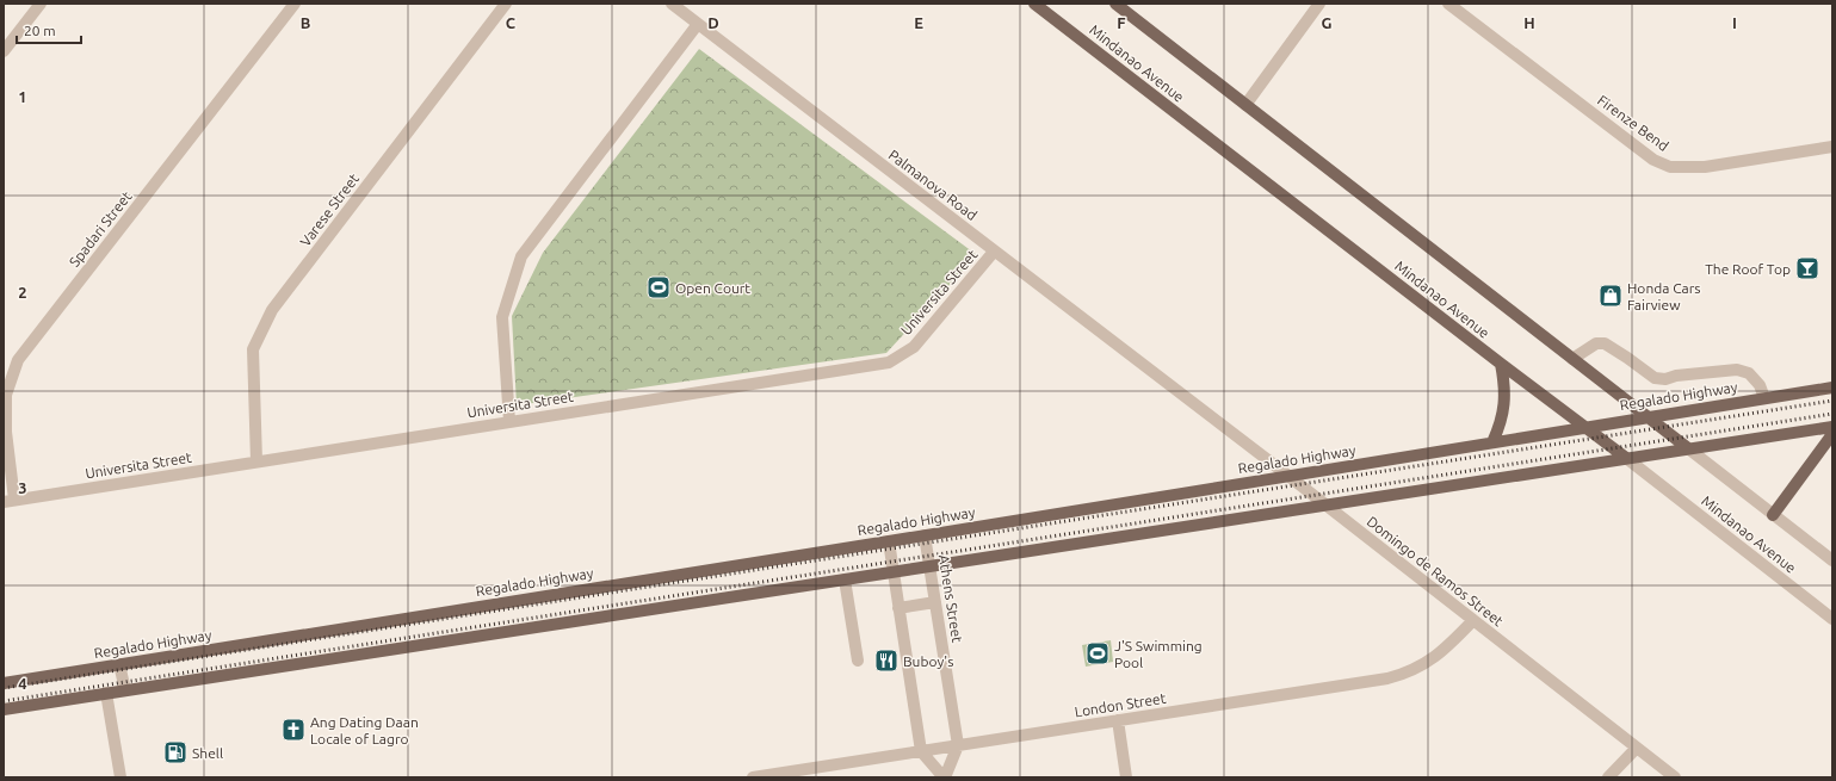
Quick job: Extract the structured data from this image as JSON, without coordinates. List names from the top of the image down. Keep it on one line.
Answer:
{"streets":{"main road":["Mindanao Avenue","Regalado Highway"],"street":["Firenze Bend","Palmanova Road","Varese Street","Spadari Street","Universita Street","Domingo de Ramos Street","Athens Street","London Street"]},"crossings":[["Mindanao Avenue","Regalado Highway"],["Palmanova Road","Universita Street"],["Palmanova Road","Domingo de Ramos Street"],["Varese Street","Universita Street"],["Spadari Street","Universita Street"],["Regalado Highway","Domingo de Ramos Street"],["Regalado Highway","Athens Street"],["Domingo de Ramos Street","London Street"],["Athens Street","London Street"]],"places":{"bar":["The Roof Top"],"sports":["Open Court","J'S Swimming Pool"],"shop":["Honda Cars Fairview"],"restaurant":["Buboy's"],"church":["Ang Dating Daan Locale of Lagro"],"fuel station":["Shell"]},"scale_bar":"20 m","grid":{"columns":["B","C","D","E","F","G","H","I"],"rows":["1","2","3","4"]}}
